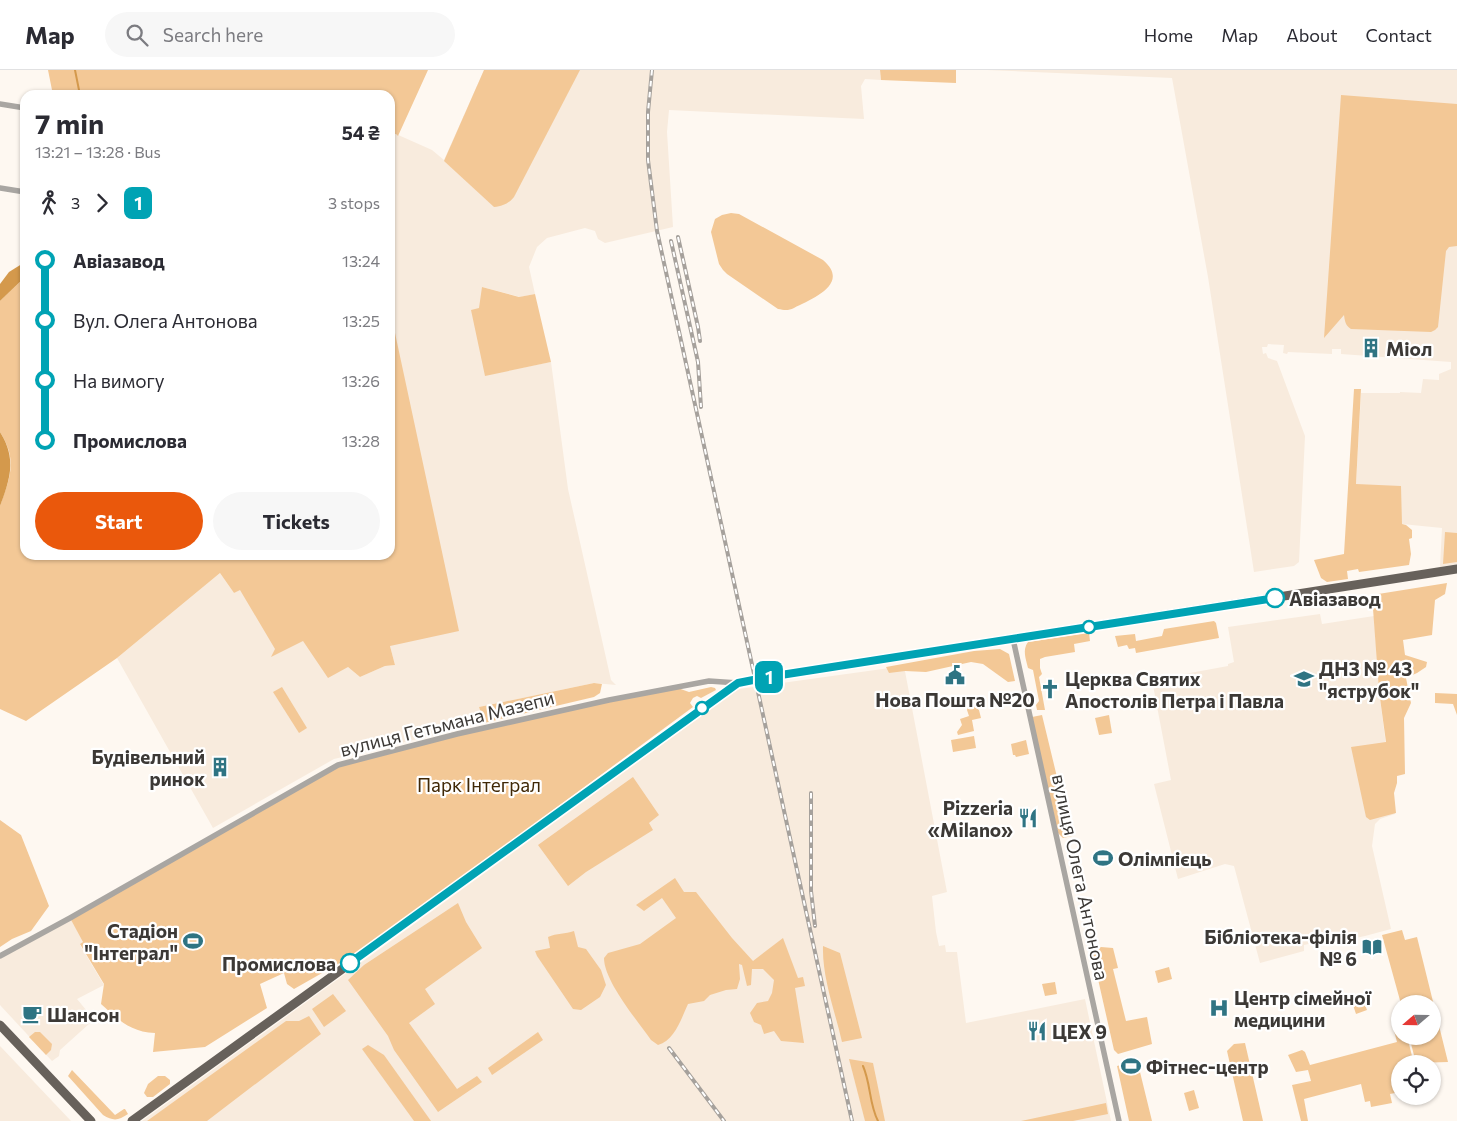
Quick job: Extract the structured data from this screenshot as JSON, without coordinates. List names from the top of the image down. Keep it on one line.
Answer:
{"streets":{"main road":["вулиця Гетьмана Мазепи"],"street":["вулиця Олега Антонова"]},"crossings":[["вулиця Гетьмана Мазепи","вулиця Олега Антонова"]],"parks":["Парк Інтеграл"],"places":{"building":["Міол","Будівельний ринок"],"other":["Авіазавод","Промислова"],"public building":["Нова Пошта №20"],"school or university":["ДНЗ № 43 \"яструбок\""],"church":["Церква Святих Апостолів Петра і Павла"],"restaurant":["Pizzeria «Milano»","ЦЕХ 9"],"sports":["Олімпієць","Стадіон \"Інтеграл\"","Фітнес-центр"],"library":["Бібліотека-філія № 6"],"hospital":["Центр сімейної медицини"],"cafe":["Шансон"]},"lines":["bus line 1"],"north":"left","page":{"header":"Map","search":"Search here","nav":["Home","Map","About","Contact"],"on_map":"1","heading":["7 min","13:21 – 13:28 · Bus","54 ₴"],"legs":["3","1","3 stops"],"list":[{"name":"Авіазавод","value":"13:24"},{"name":"Вул. Олега Антонова","value":"13:25"},{"name":"На вимогу","value":"13:26"},{"name":"Промислова","value":"13:28"}],"buttons":["Start","Tickets"]}}
